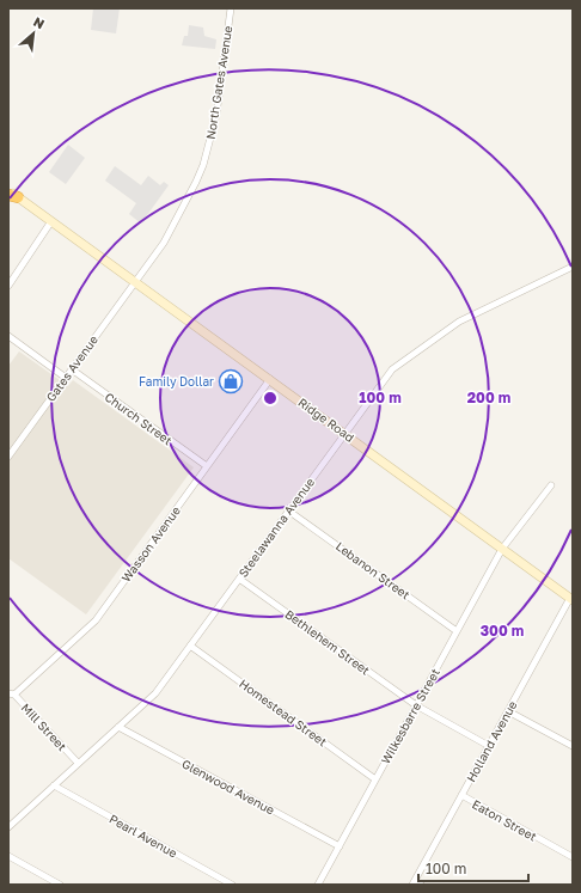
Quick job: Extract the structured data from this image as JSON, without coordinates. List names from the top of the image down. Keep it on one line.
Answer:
{"streets":{"main road":["Ridge Road"],"street":["North Gates Avenue","Gates Avenue","Church Street","Steelawanna Avenue","Wasson Avenue","Lebanon Street","Bethlehem Street","Homestead Street","Wilkesbarre Street","Mill Street","Holland Avenue","Glenwood Avenue","Eaton Street","Pearl Avenue"]},"crossings":[["North Gates Avenue","Gates Avenue"],["North Gates Avenue","Ridge Road"],["Gates Avenue","Church Street"],["Gates Avenue","Ridge Road"],["Church Street","Wasson Avenue"],["Ridge Road","Steelawanna Avenue"],["Ridge Road","Wasson Avenue"],["Ridge Road","Wilkesbarre Street"],["Ridge Road","Holland Avenue"],["Steelawanna Avenue","Lebanon Street"],["Steelawanna Avenue","Bethlehem Street"],["Steelawanna Avenue","Homestead Street"],["Steelawanna Avenue","Mill Street"],["Steelawanna Avenue","Glenwood Avenue"],["Steelawanna Avenue","Pearl Avenue"],["Wasson Avenue","Mill Street"],["Lebanon Street","Wilkesbarre Street"],["Bethlehem Street","Wilkesbarre Street"],["Bethlehem Street","Holland Avenue"],["Homestead Street","Wilkesbarre Street"],["Wilkesbarre Street","Glenwood Avenue"],["Holland Avenue","Eaton Street"]],"places":{"shop":["Family Dollar"]},"scale_bar":"100 m","north":"top right","rings":["100 m","200 m","300 m"]}
